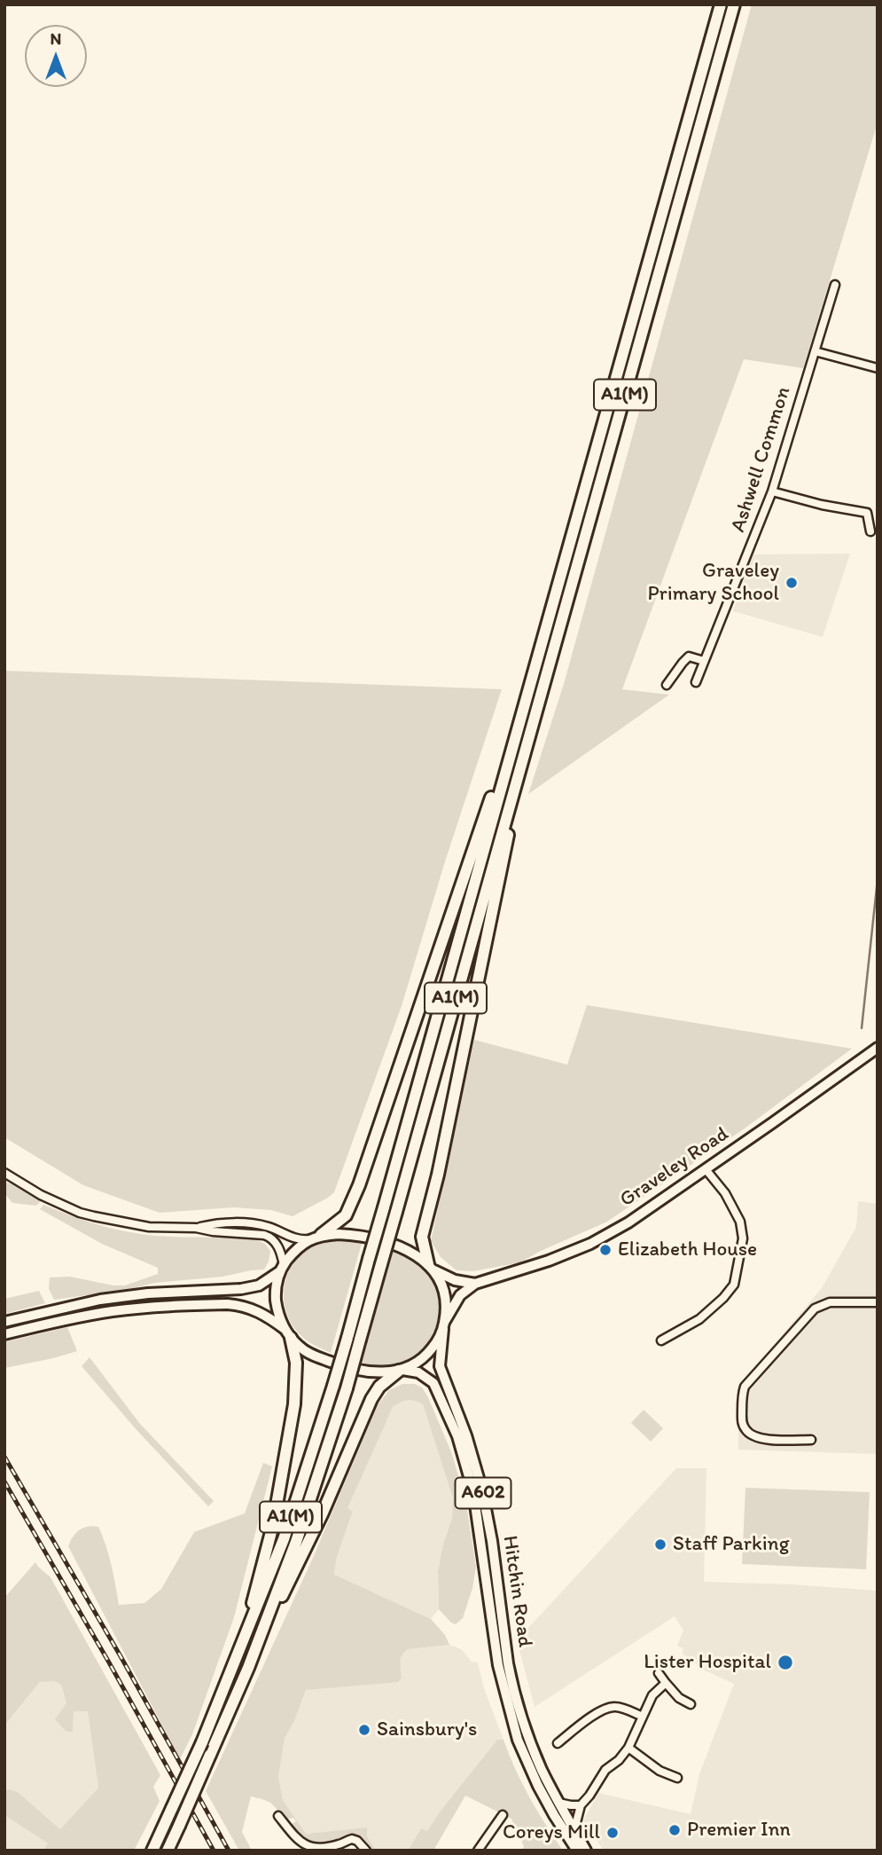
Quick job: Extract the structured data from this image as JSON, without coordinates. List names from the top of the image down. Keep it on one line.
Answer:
{"streets":{"highway":["A1(M)"],"main road":["Graveley Road","A602","Hitchin Road"],"street":["Ashwell Common"]},"crossings":[["A1(M)","Graveley Road"],["A1(M)","Hitchin Road"],["Graveley Road","Hitchin Road"]],"places":["Graveley Primary School","Elizabeth House","Staff Parking","Lister Hospital","Sainsbury's","Premier Inn","Coreys Mill"],"north":"top"}
